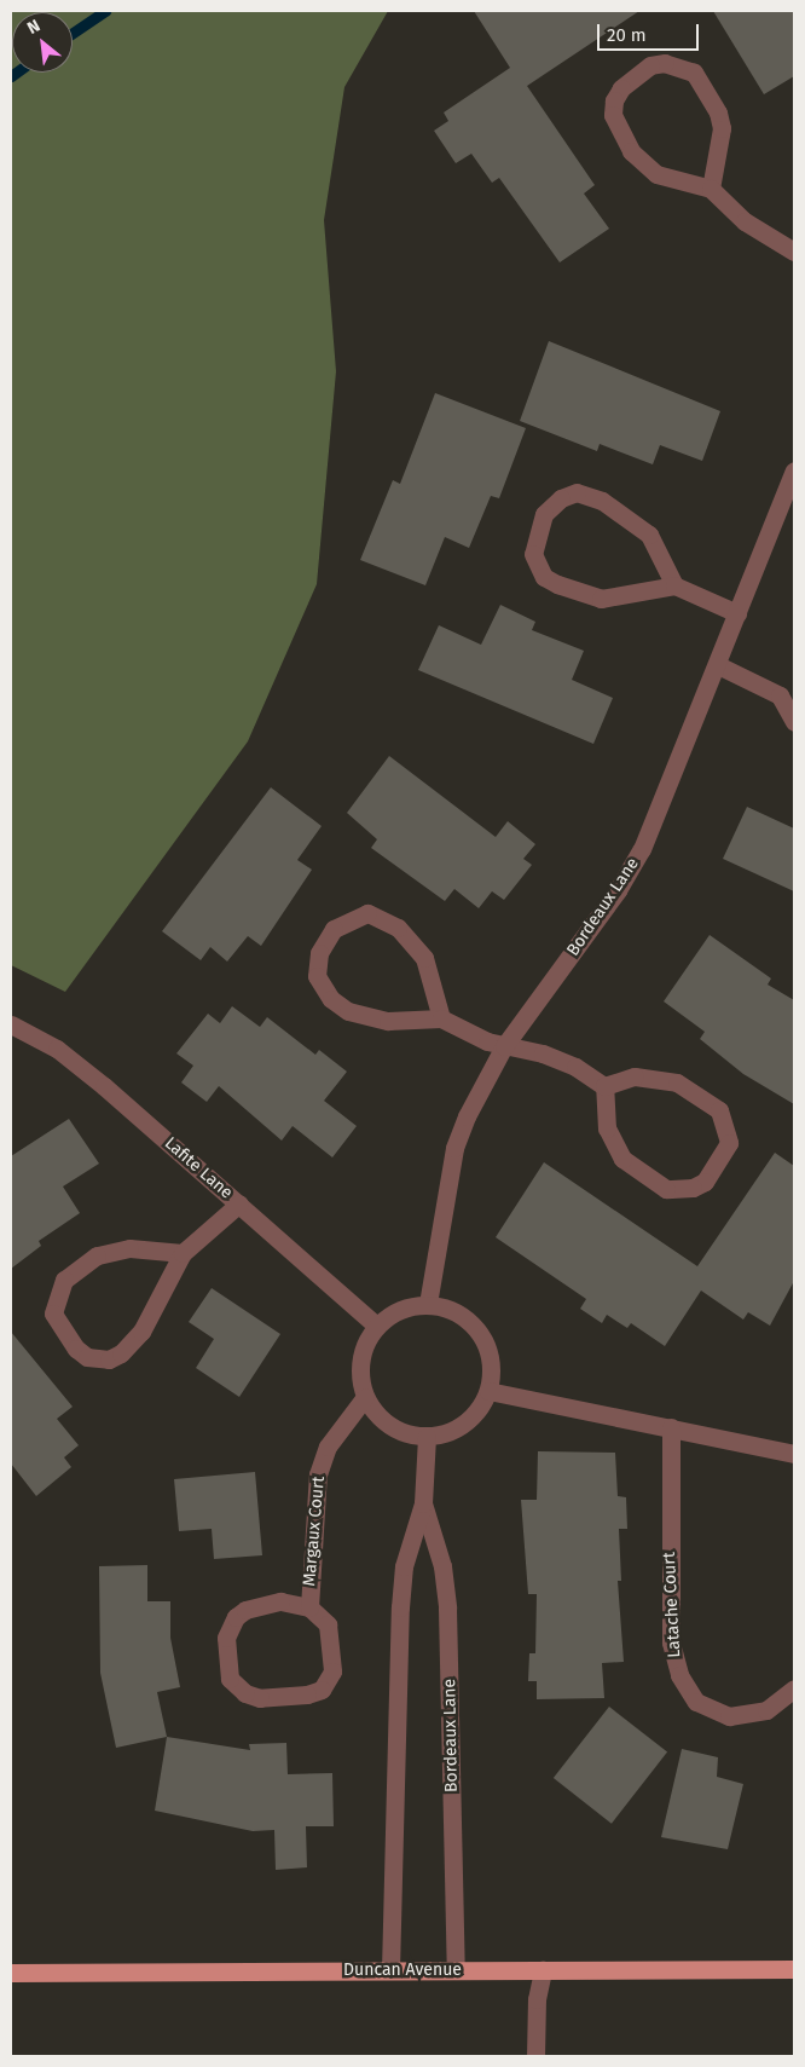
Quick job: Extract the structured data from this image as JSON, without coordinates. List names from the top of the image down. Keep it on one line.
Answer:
{"streets":{"main road":["Duncan Avenue"],"street":["Bordeaux Lane","Lafite Lane","Margaux Court","Latache Court"]},"crossings":[["Bordeaux Lane","Lafite Lane"],["Bordeaux Lane","Margaux Court"],["Bordeaux Lane","Duncan Avenue"],["Lafite Lane","Margaux Court"]],"scale_bar":"20 m","north":"top left"}
